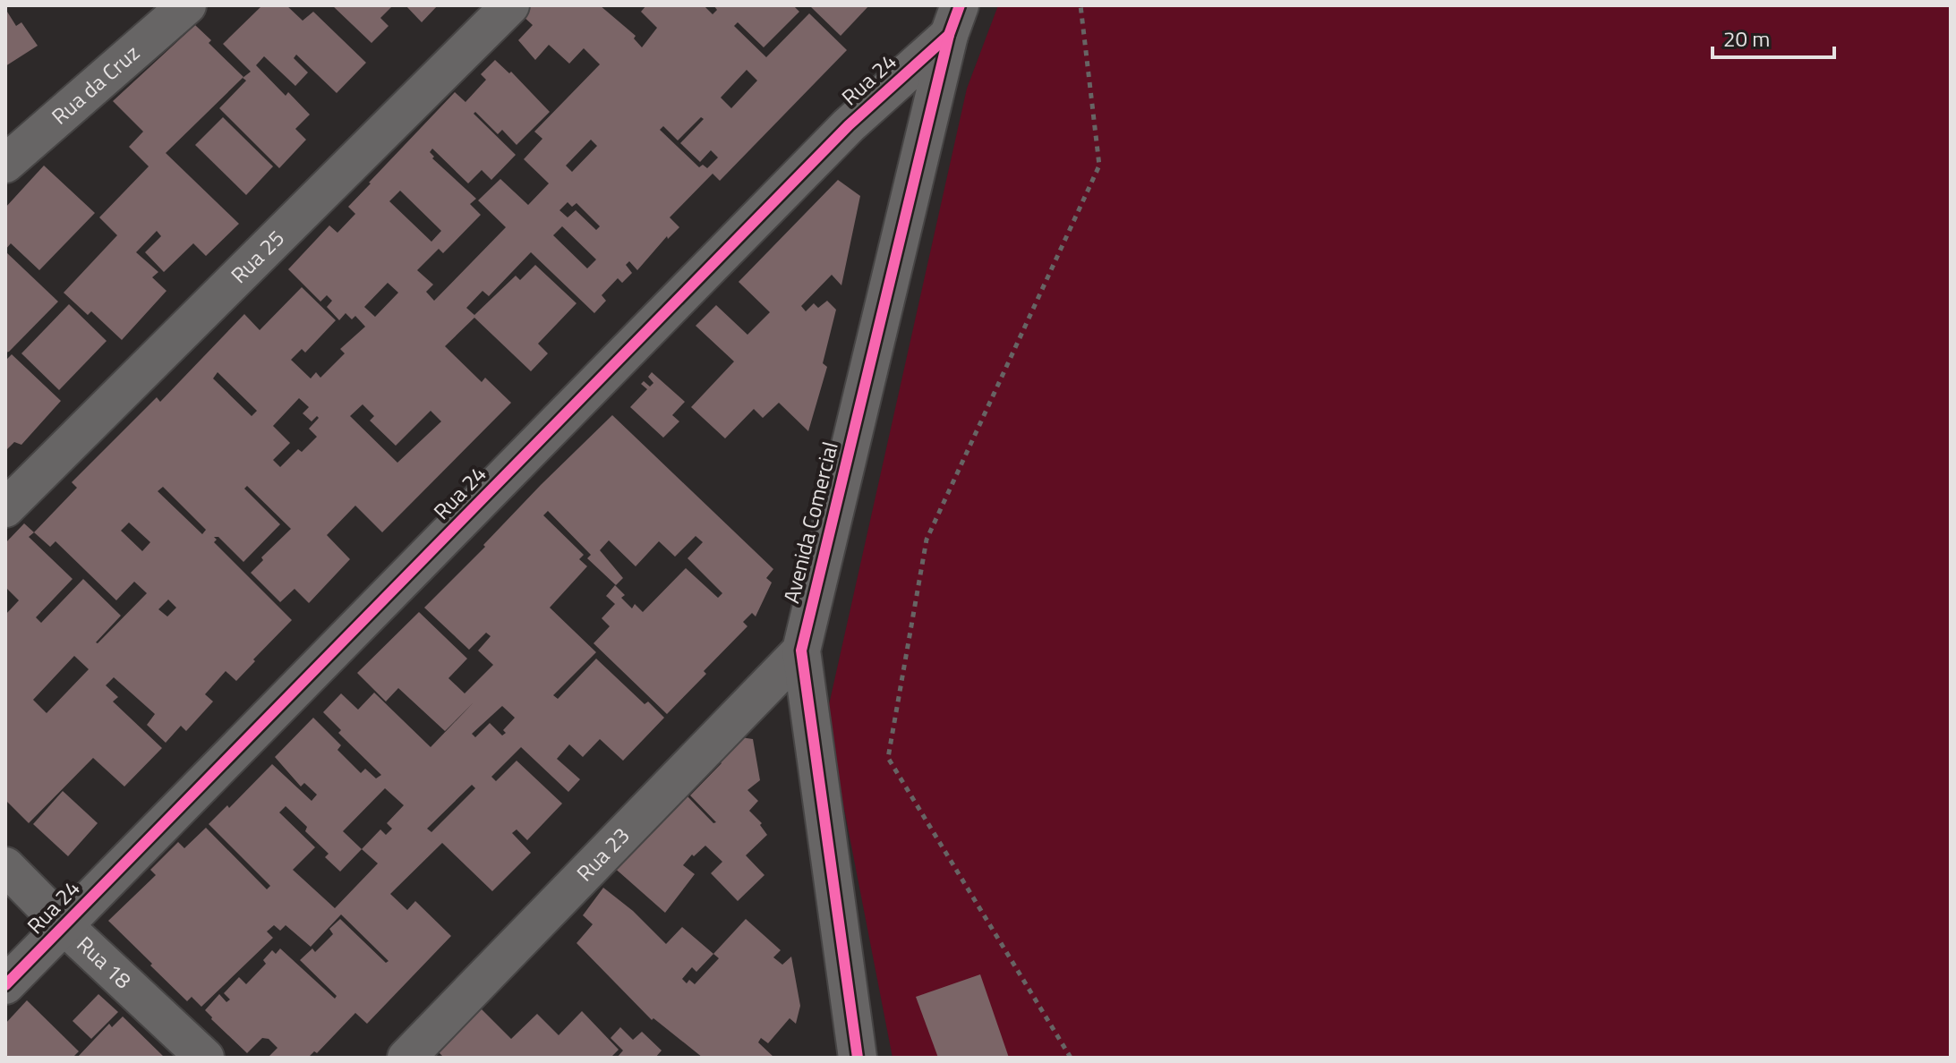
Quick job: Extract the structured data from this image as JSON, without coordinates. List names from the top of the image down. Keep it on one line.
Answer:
{"streets":{"street":["Rua 24","Rua da Cruz","Rua 25","Avenida Comercial","Rua 23","Rua 18"]},"crossings":[["Rua 24","Avenida Comercial"],["Rua 24","Rua 18"],["Avenida Comercial","Rua 23"]],"scale_bar":"20 m"}
